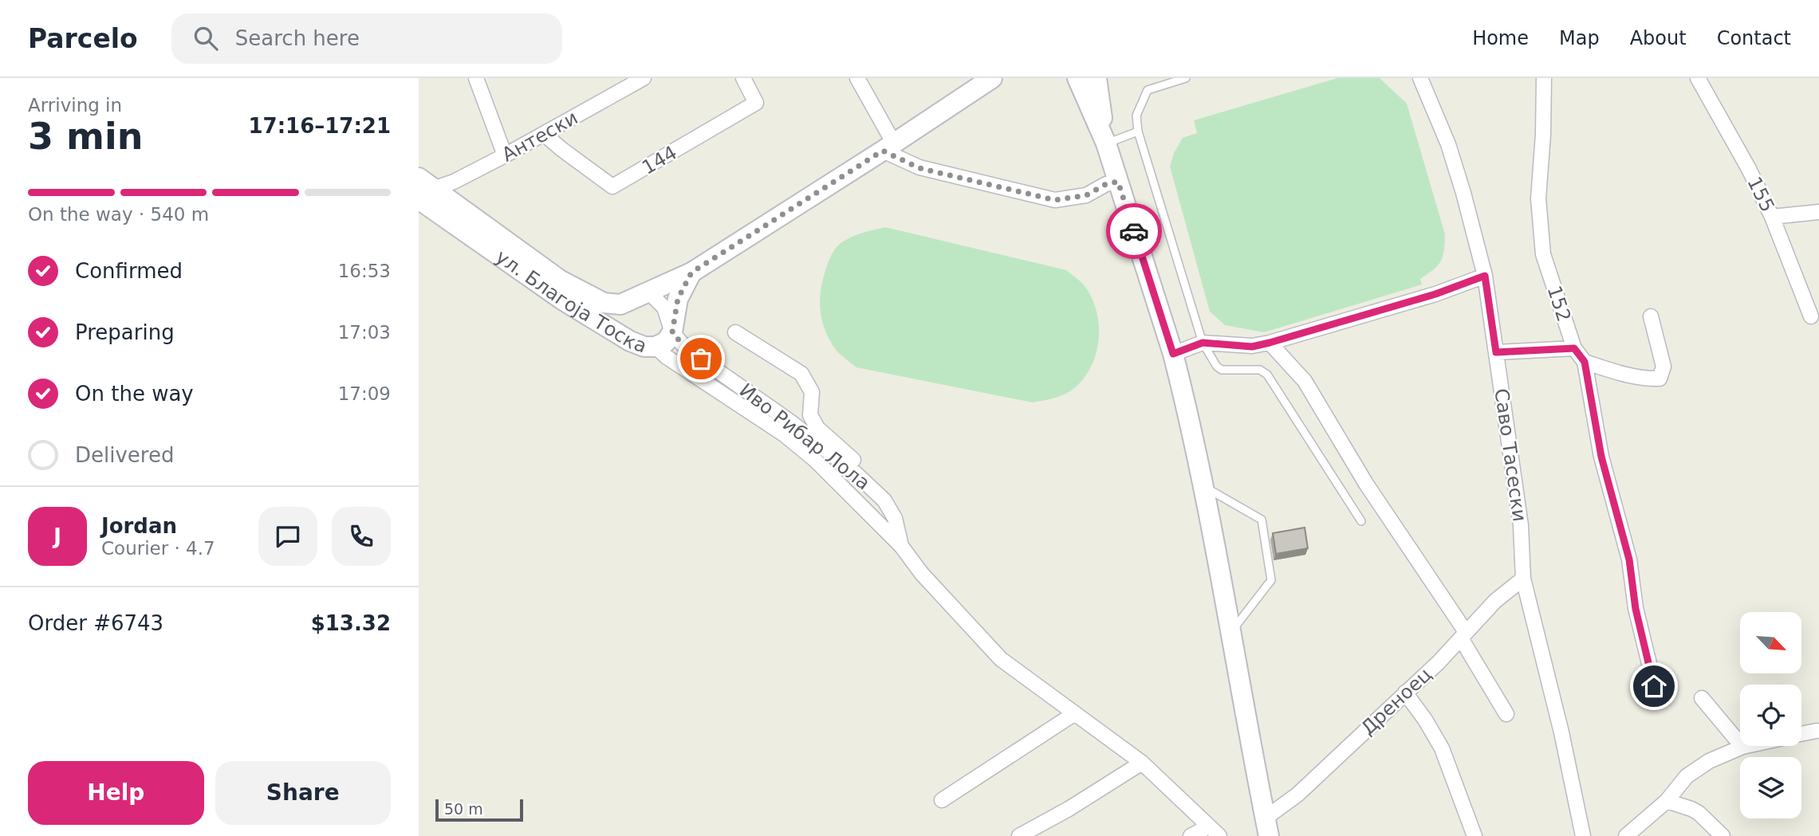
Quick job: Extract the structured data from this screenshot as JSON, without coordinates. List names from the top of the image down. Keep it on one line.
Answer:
{"streets":{"main road":["ул. Благоја Тоска"],"street":["Антески","144","155","152","Иво Рибар Лола","Саво Тасески","Дреноец"]},"crossings":[["Антески","144"],["Антески","ул. Благоја Тоска"],["ул. Благоја Тоска","Иво Рибар Лола"],["Саво Тасески","Дреноец"]],"scale_bar":"50 m","north":"bottom right","page":{"header":"Parcelo","search":"Search here","nav":["Home","Map","About","Contact"],"heading":["3 min","Arriving in","17:16–17:21"],"panel":["Jordan","Courier · 4.7","Order #6743","$13.32"],"bar":"On the way · 540 m","list":[["Confirmed","16:53"],["Preparing","17:03"],["On the way","17:09"],"Delivered"],"round":"J","buttons":["Help","Share"],"scale":"50 m"}}
